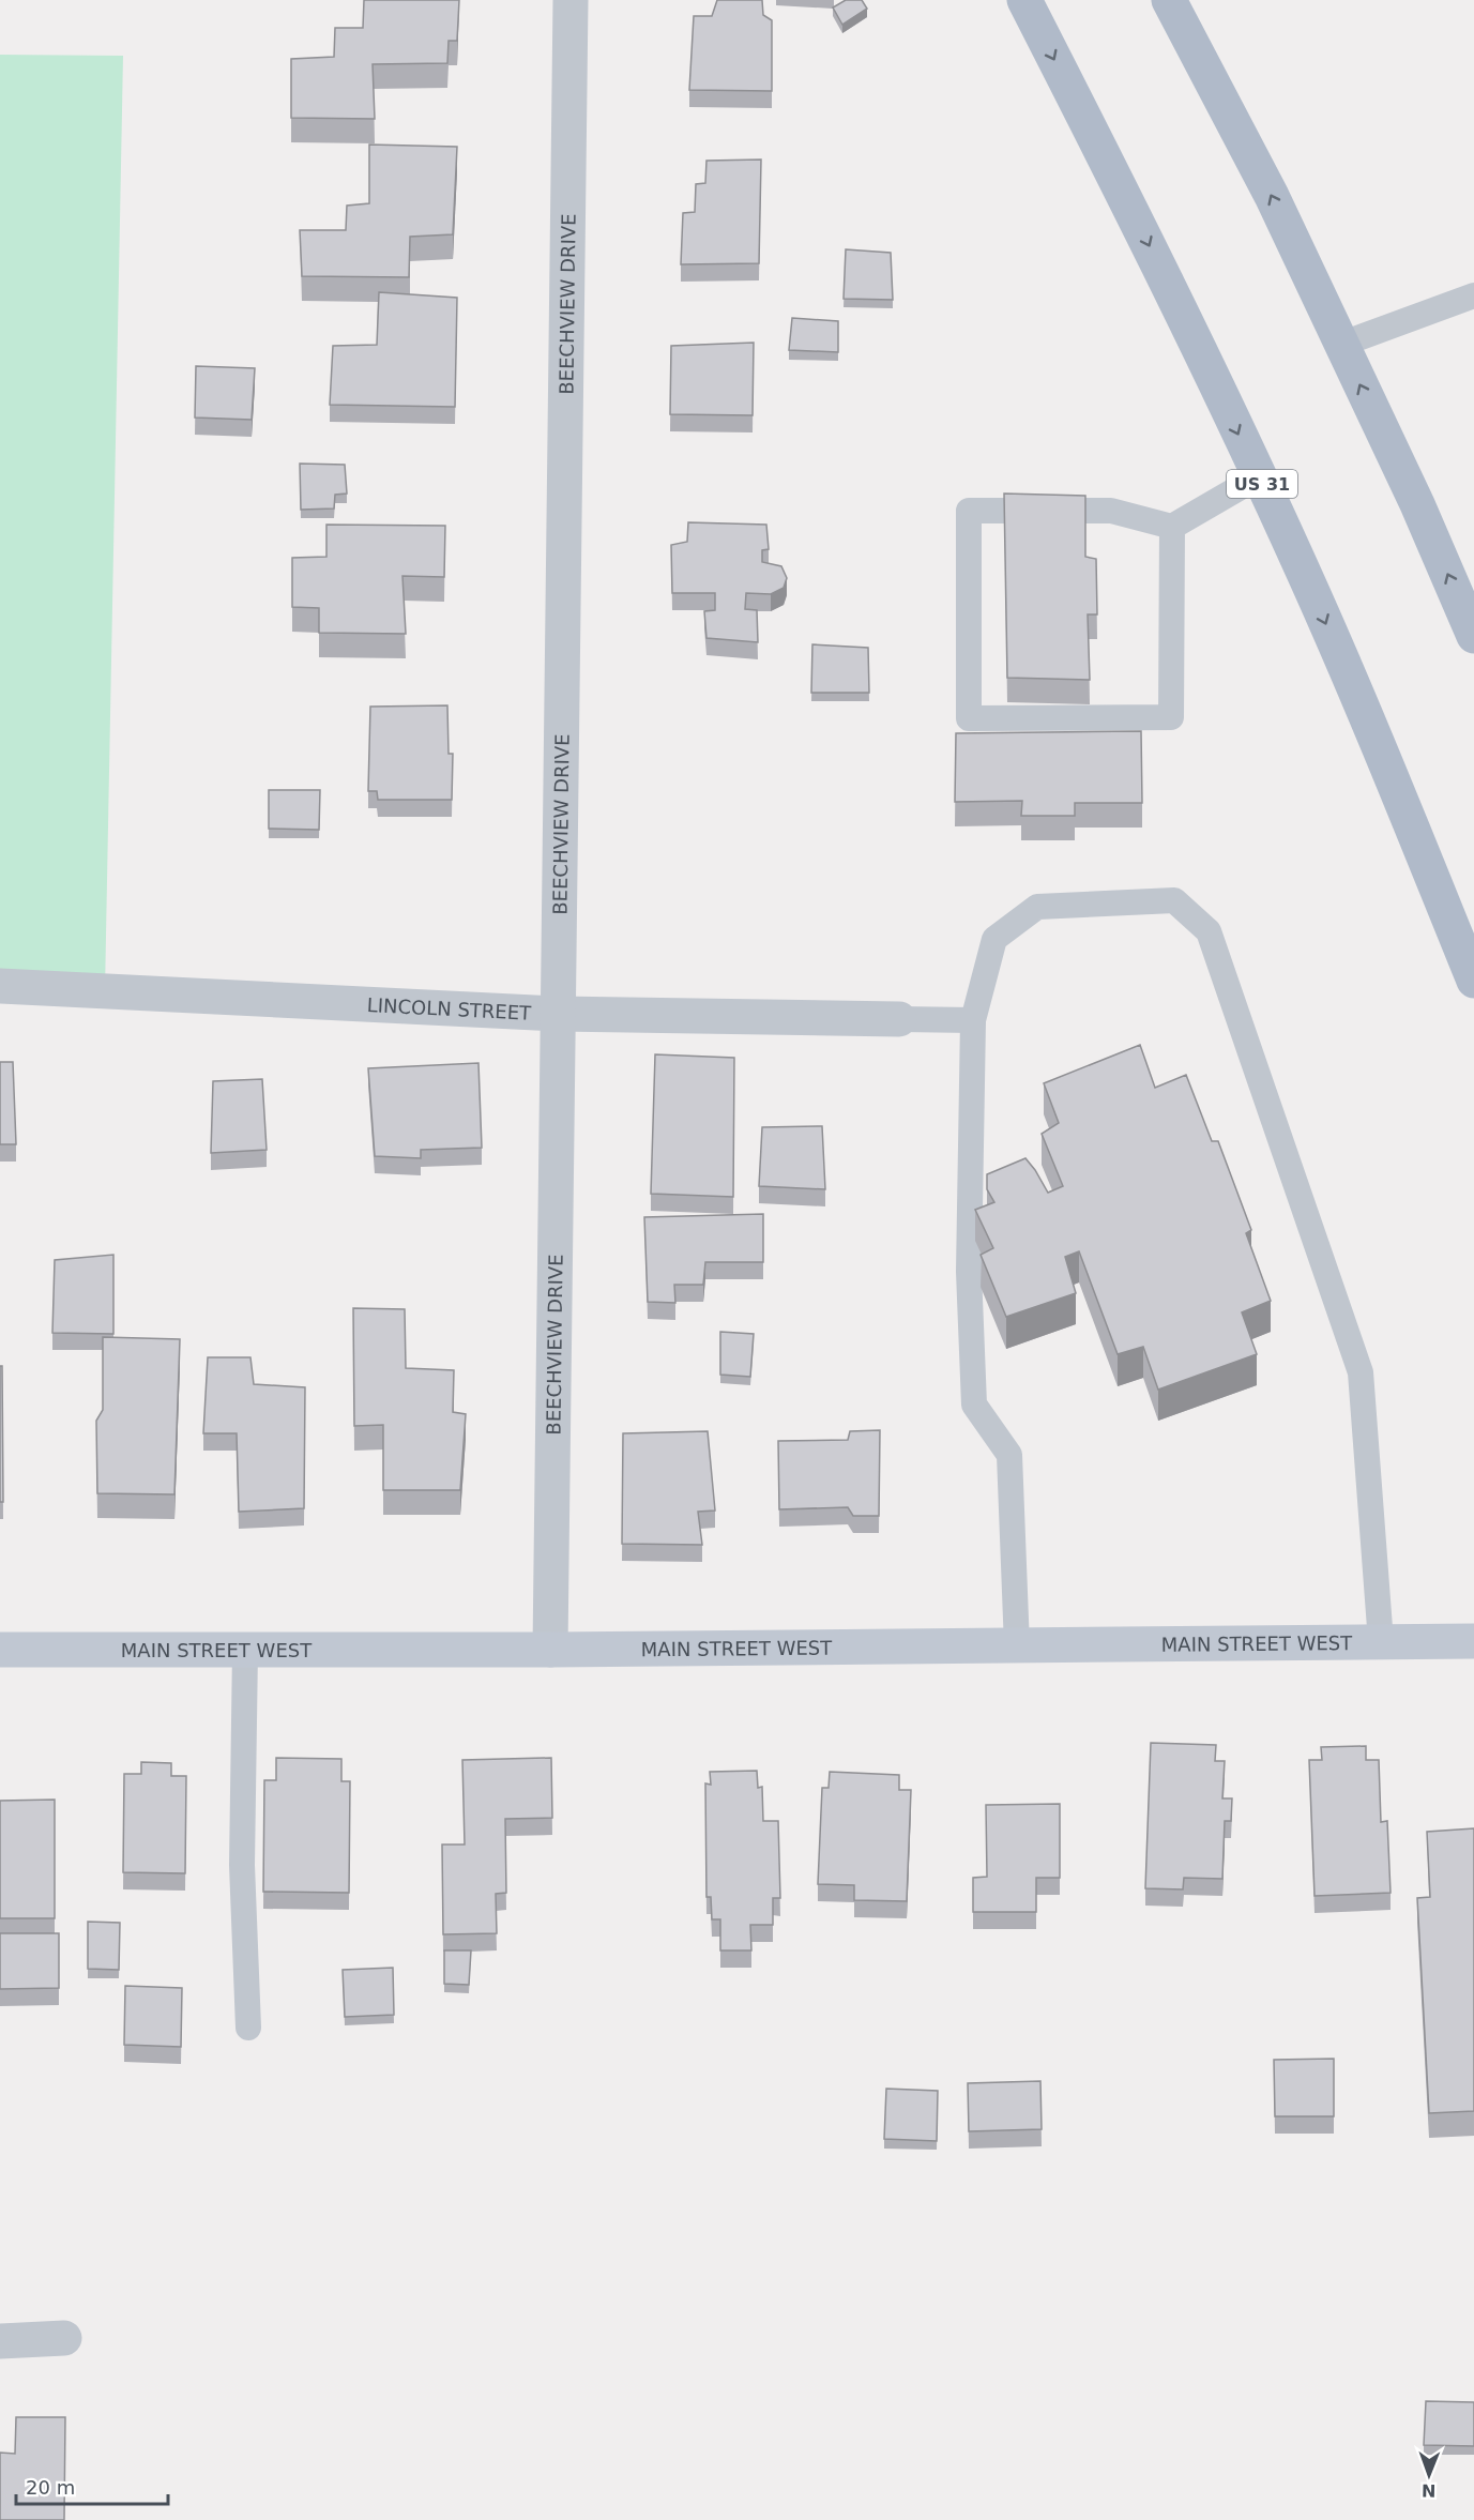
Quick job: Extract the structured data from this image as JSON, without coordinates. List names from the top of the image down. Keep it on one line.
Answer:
{"streets":{"main road":["US 31","MAIN STREET WEST"],"street":["BEECHVIEW DRIVE","LINCOLN STREET"]},"crossings":[["BEECHVIEW DRIVE","LINCOLN STREET"],["BEECHVIEW DRIVE","MAIN STREET WEST"]],"scale_bar":"20 m","north":"bottom"}
